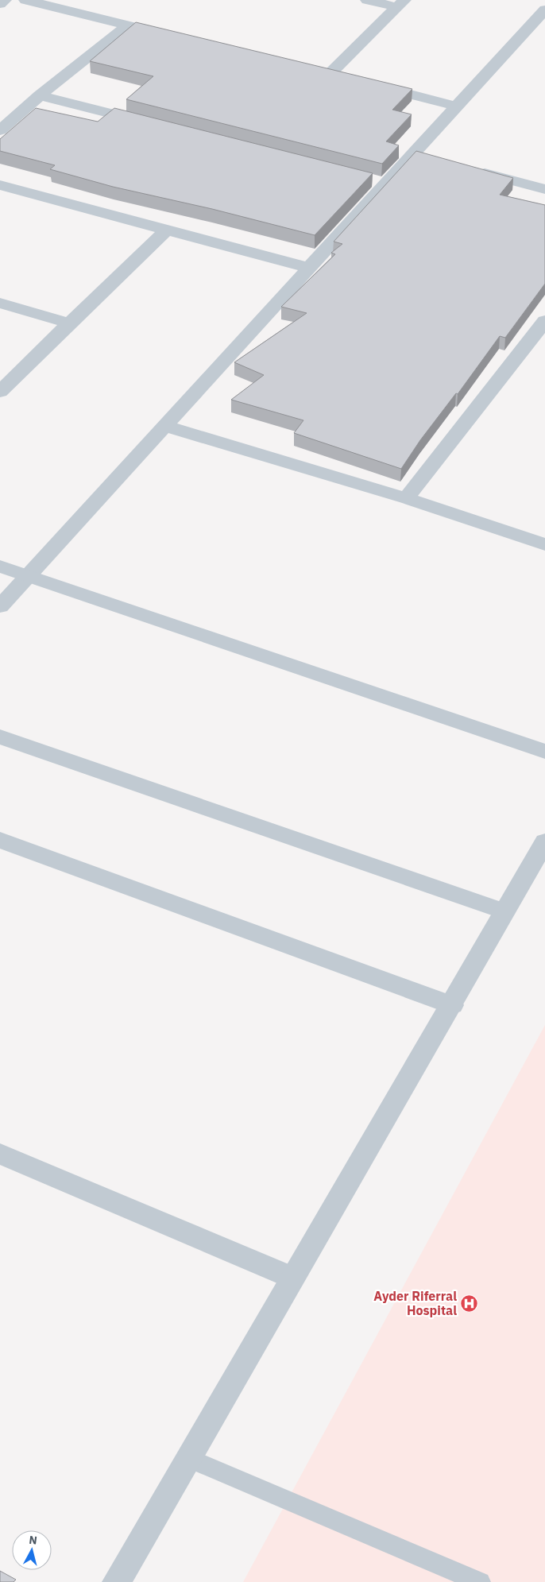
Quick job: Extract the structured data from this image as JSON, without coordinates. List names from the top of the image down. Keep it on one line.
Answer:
{"places":{"hospital":["Ayder Riferral Hospital"]},"north":"top"}
